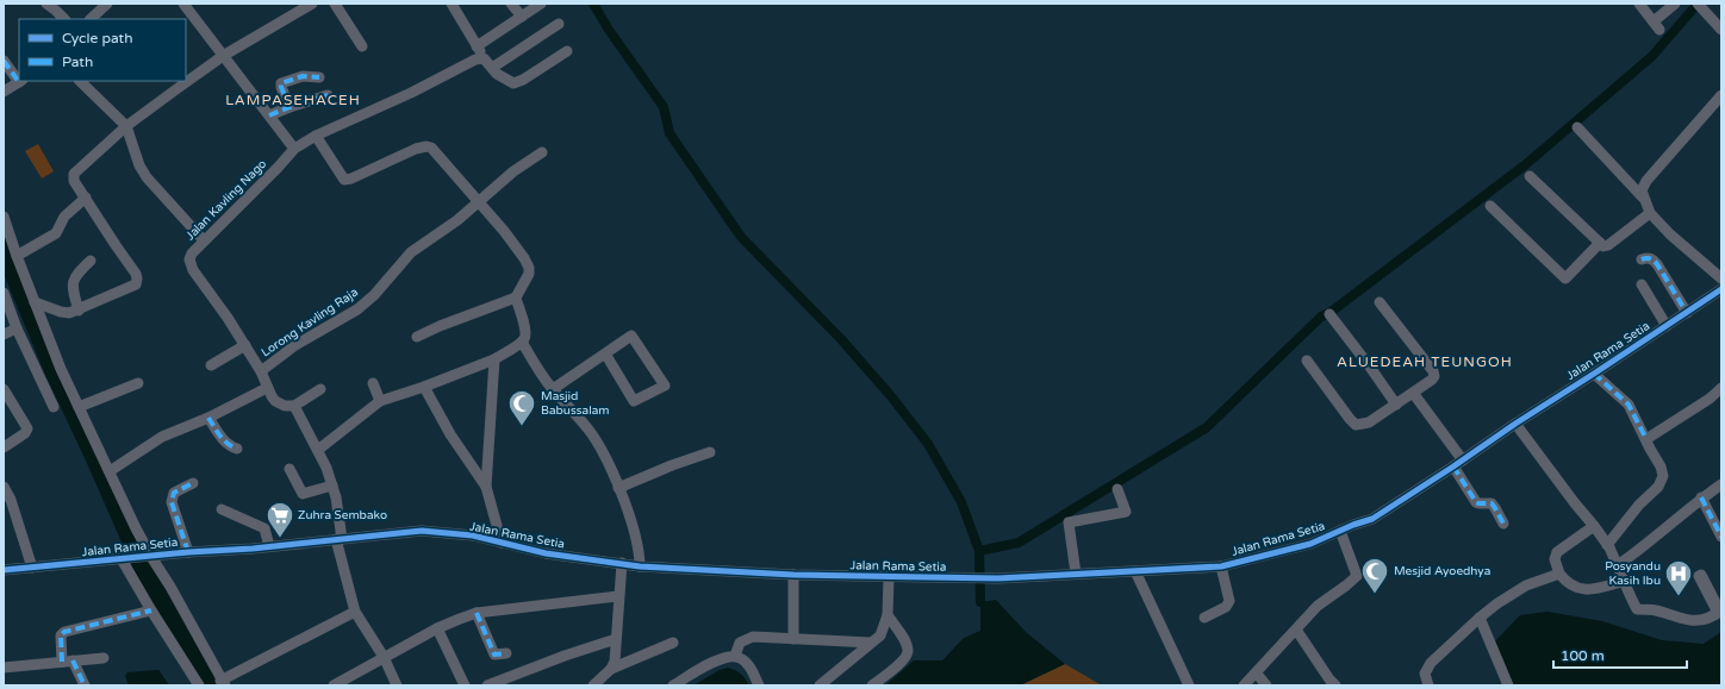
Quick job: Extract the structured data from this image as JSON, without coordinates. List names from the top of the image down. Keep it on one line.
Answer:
{"streets":{"street":["Jalan Kavling Nago","Lorong Kavling Raja","Jalan Rama Setia"]},"crossings":[["Jalan Kavling Nago","Lorong Kavling Raja"]],"districts":["LAMPASEHACEH","ALUEDEAH TEUNGOH"],"places":{"mosque":["Masjid Babussalam","Mesjid Ayoedhya"],"supermarket":["Zuhra Sembako"],"hospital":["Posyandu Kasih Ibu"]},"legend":["Cycle path","Path"],"scale_bar":"100 m"}
